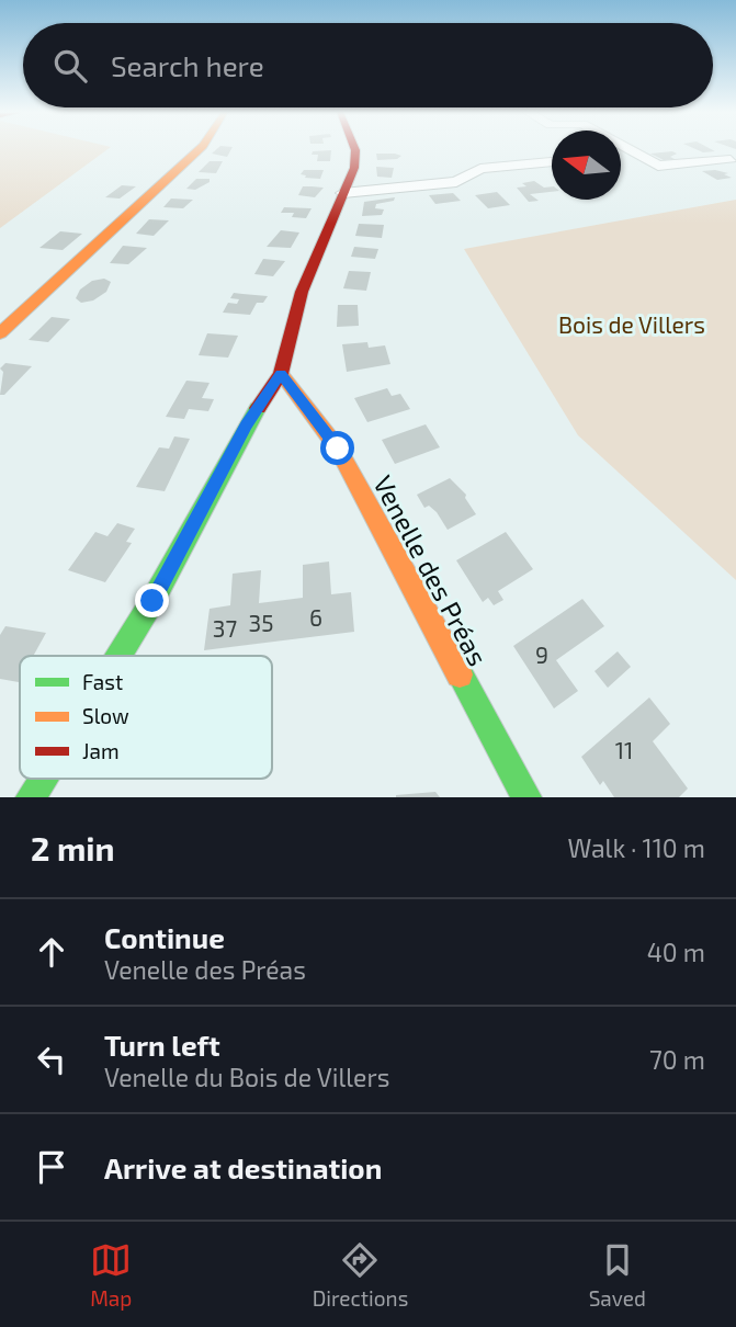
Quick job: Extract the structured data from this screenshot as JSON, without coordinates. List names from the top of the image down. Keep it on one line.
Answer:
{"streets":{"street":["Venelle des Préas"]},"parks":["Bois de Villers"],"house_numbers":["6","35","37","9","11"],"legend":["Fast","Slow","Jam"],"north":"left","page":{"search":"Search here","heading":["2 min","Walk · 110 m"],"list":[["Continue","Venelle des Préas","40 m"],["Turn left","Venelle du Bois de Villers","70 m"],"Arrive at destination"],"nav":["Map","Directions","Saved"]}}
